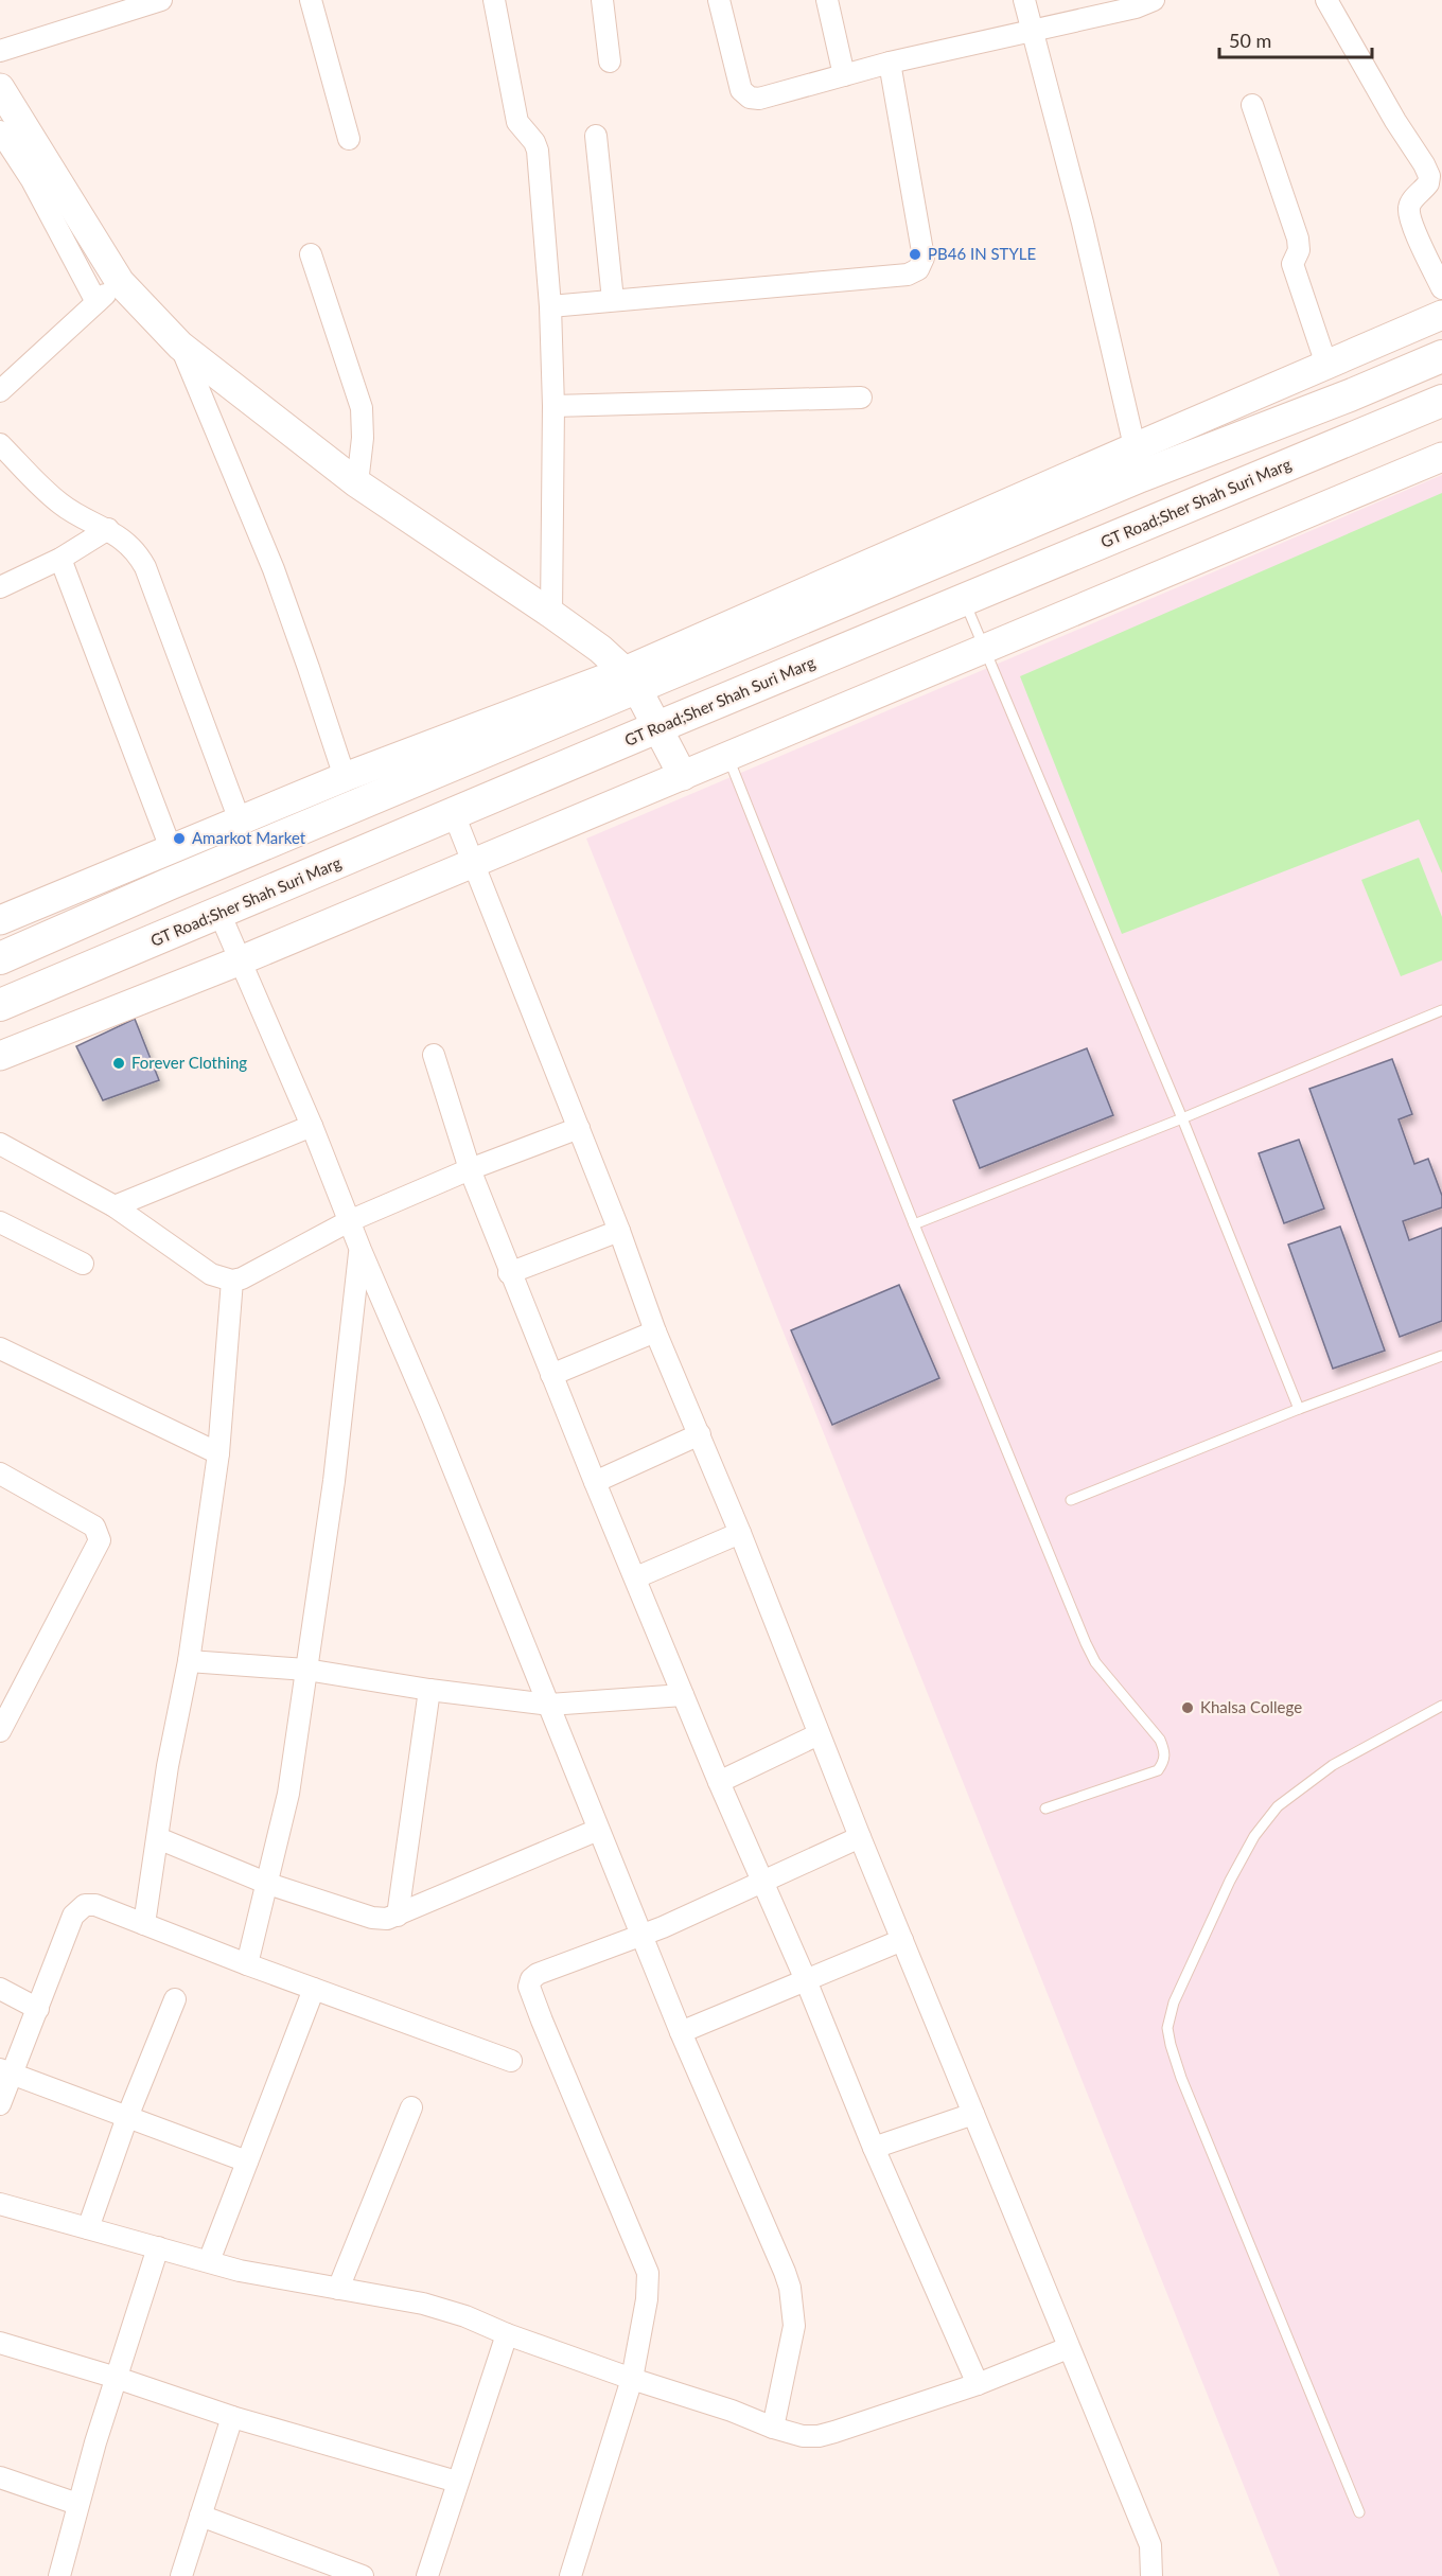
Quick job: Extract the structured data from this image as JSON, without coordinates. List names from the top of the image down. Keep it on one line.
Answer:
{"streets":{"main road":["GT Road;Sher Shah Suri Marg"]},"places":["PB46 IN STYLE","Amarkot Market","Forever Clothing","Khalsa College"],"scale_bar":"50 m"}
